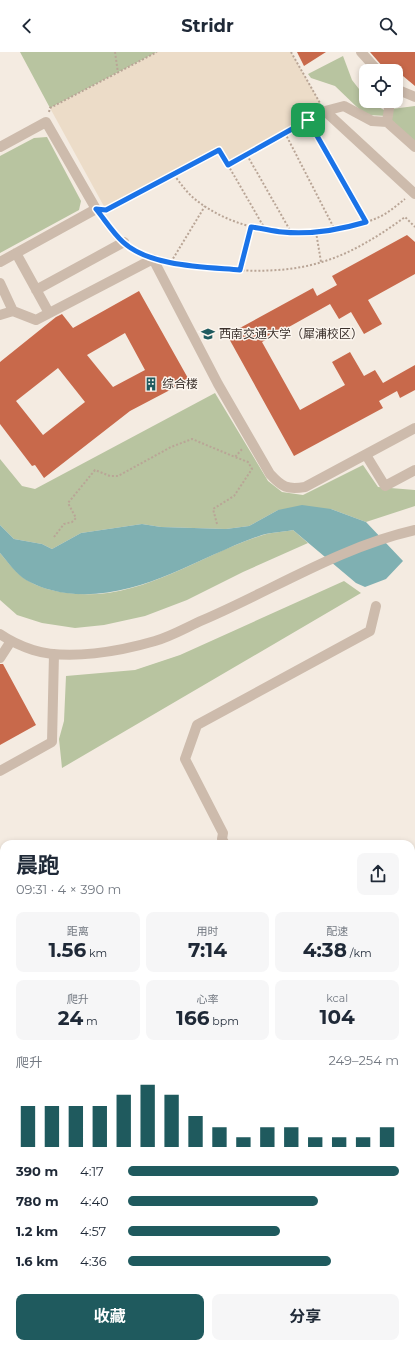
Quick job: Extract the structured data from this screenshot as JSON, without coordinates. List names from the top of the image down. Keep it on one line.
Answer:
{"places":{"school or university":["西南交通大学（犀浦校区）"],"building":["综合楼"]},"page":{"header":"Stridr","heading":["晨跑","09:31 · 4 × 390 m"],"stats":[["距离","1.56 km"],["用时","7:14"],["配速","4:38 /km"],["爬升","24 m"],["心率","166 bpm"],["kcal","104"]],"chart":["爬升","249–254 m"],"list":[{"name":"390 m","note":"4:17"},{"name":"780 m","note":"4:40"},{"name":"1.2 km","note":"4:57"},{"name":"1.6 km","note":"4:36"}],"buttons":["收藏","分享"]}}
